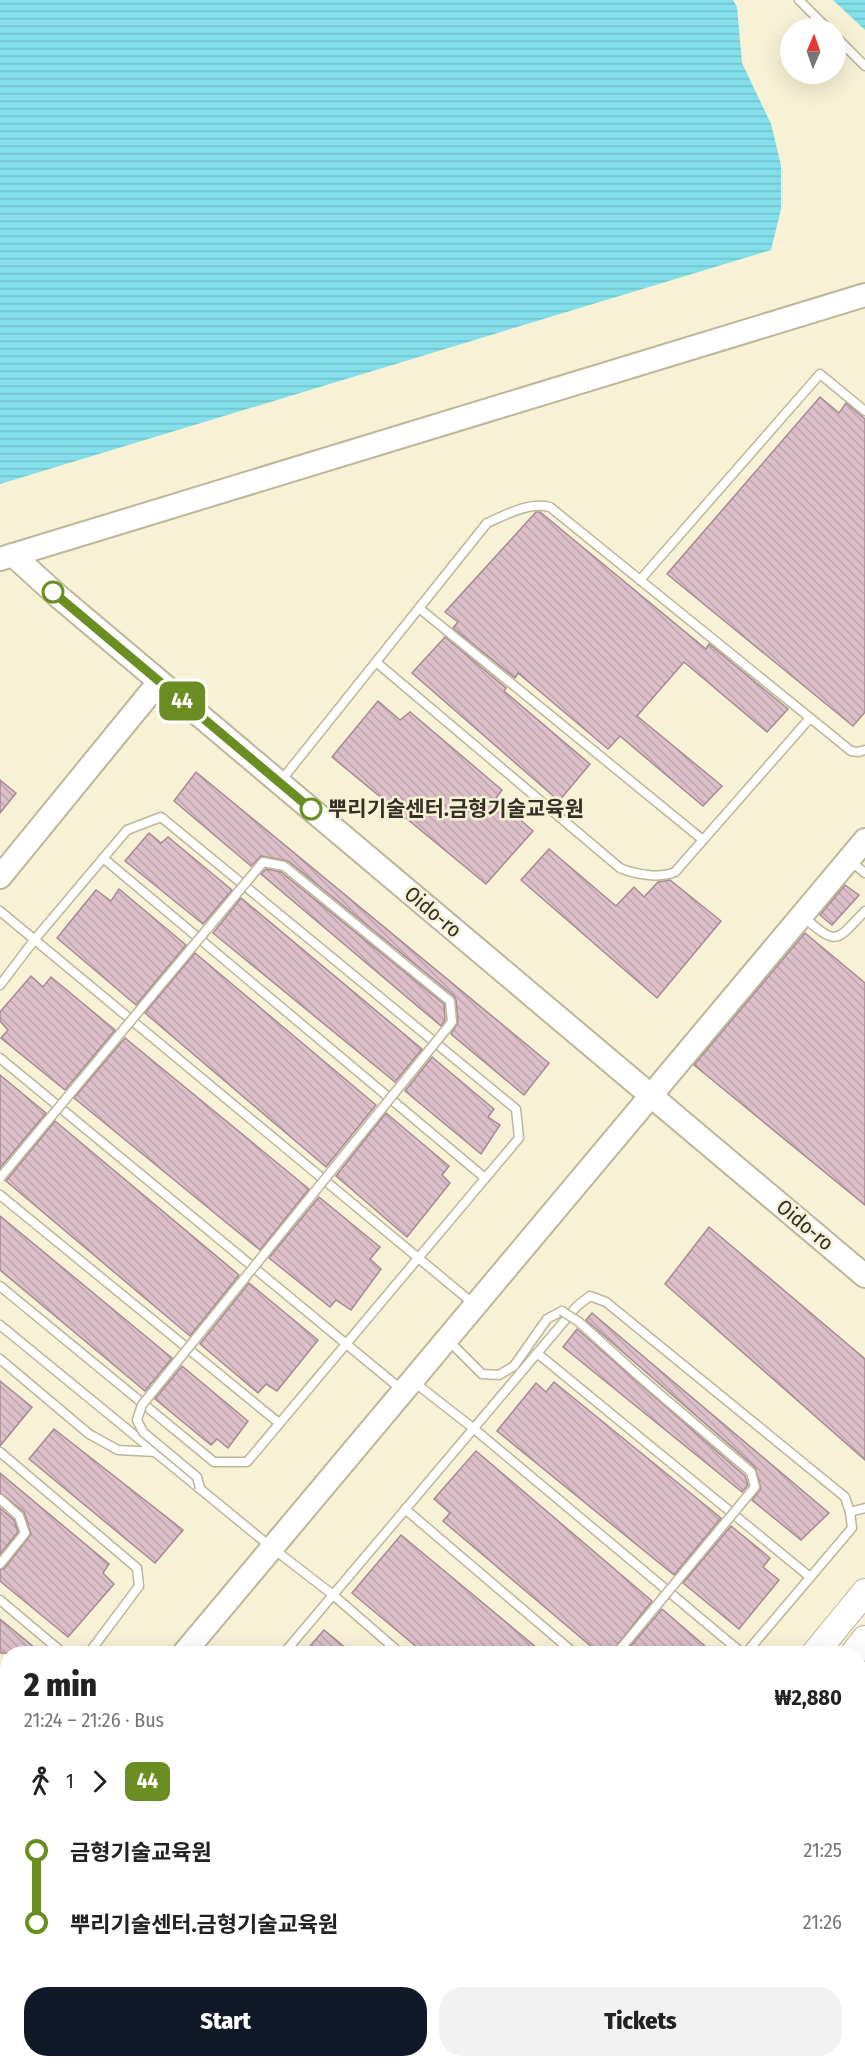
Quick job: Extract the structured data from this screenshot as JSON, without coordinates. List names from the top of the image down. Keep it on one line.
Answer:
{"streets":{"main road":["Oido-ro"]},"places":["뿌리기술센터.금형기술교육원"],"lines":["bus line 44"],"north":"top","page":{"on_map":"44","heading":["2 min","21:24 – 21:26 · Bus","₩2,880"],"legs":["1","44"],"list":[{"name":"금형기술교육원","value":"21:25"},{"name":"뿌리기술센터.금형기술교육원","value":"21:26"}],"buttons":["Start","Tickets"]}}
